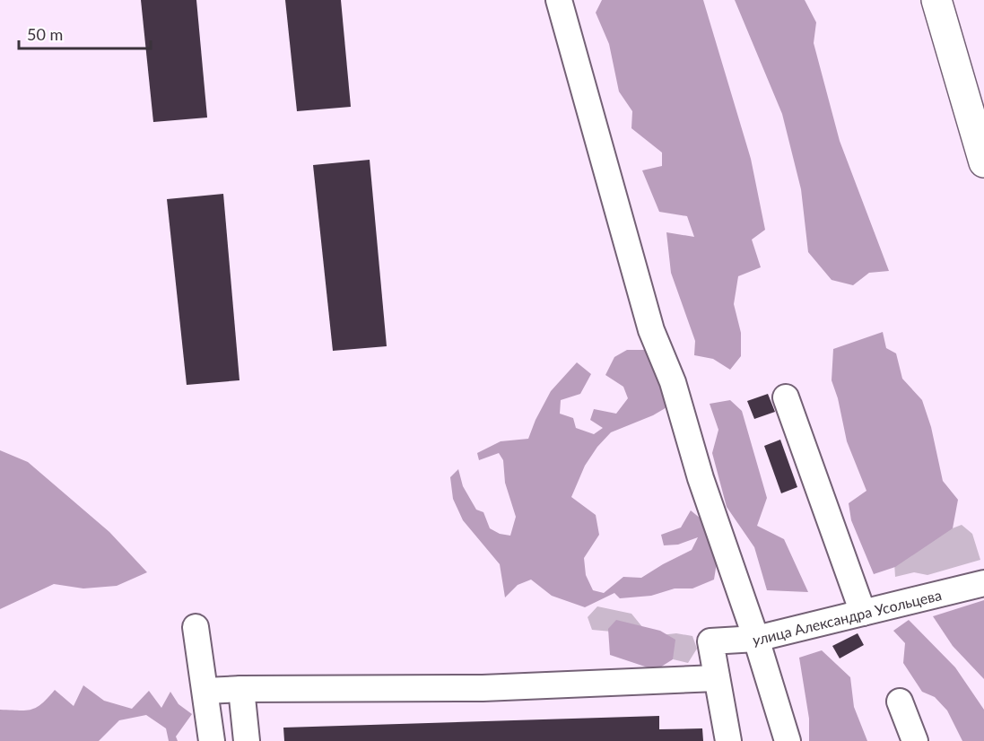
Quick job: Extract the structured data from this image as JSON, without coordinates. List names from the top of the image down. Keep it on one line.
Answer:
{"streets":{"street":["улица Александра Усольцева"]},"scale_bar":"50 m"}
